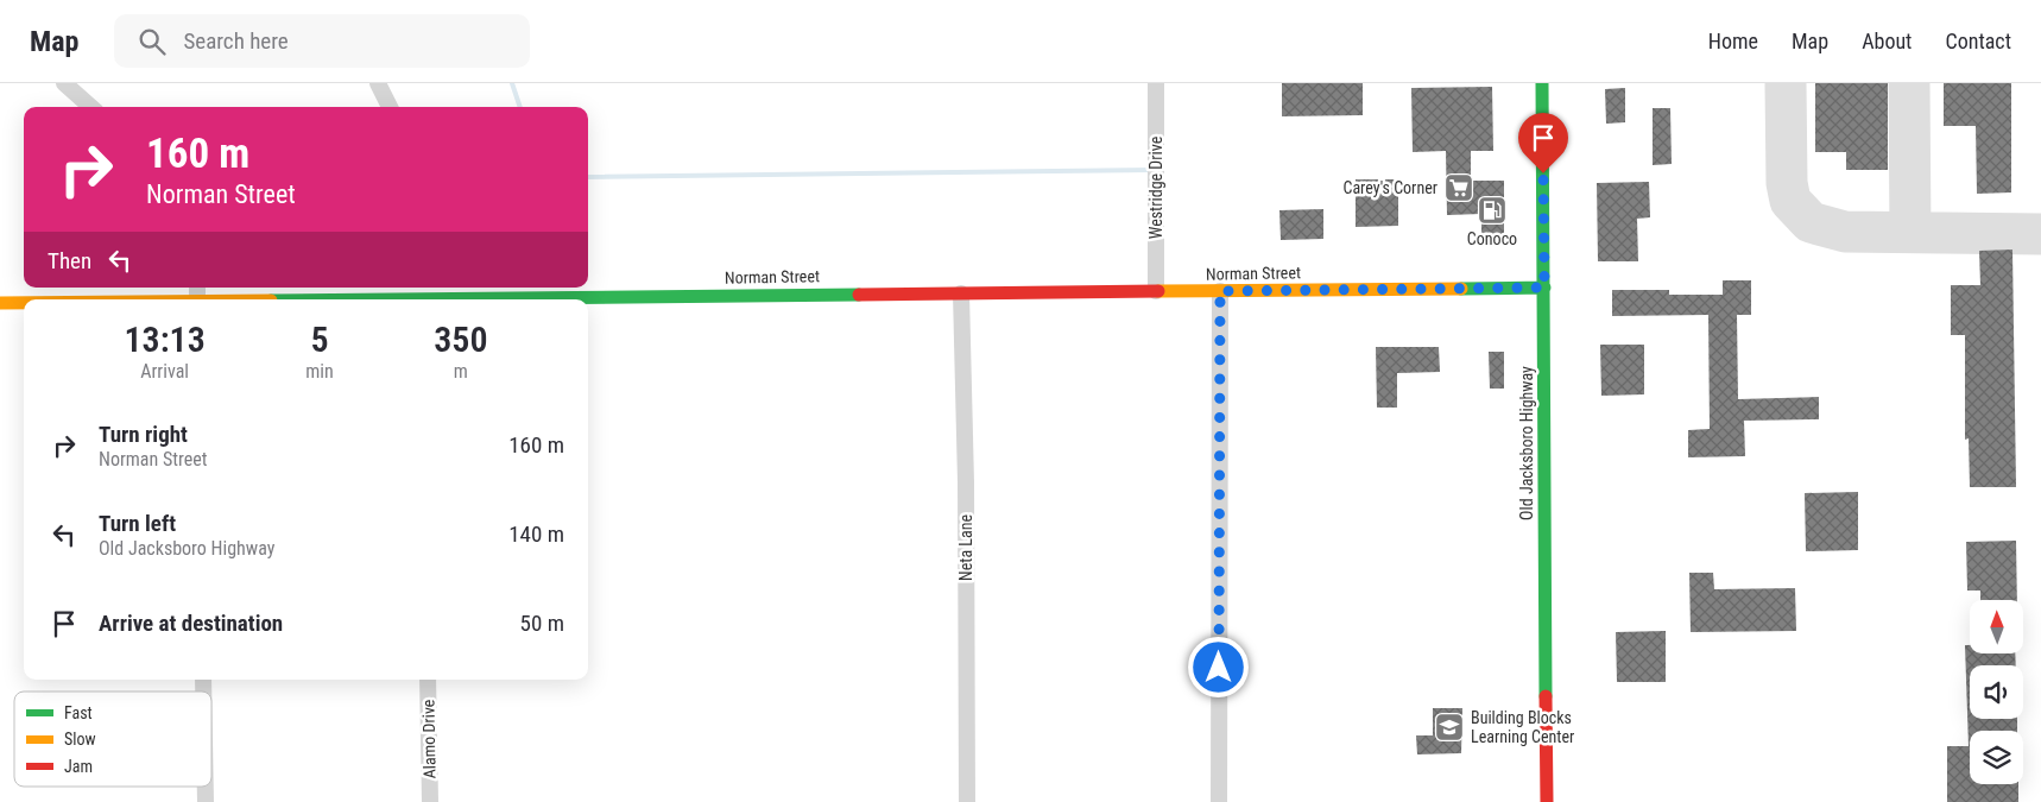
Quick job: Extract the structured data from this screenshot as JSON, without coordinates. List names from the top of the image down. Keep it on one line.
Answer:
{"streets":{"street":["Westridge Drive","Norman Street","Old Jacksboro Highway","Neta Lane","Alamo Drive"]},"crossings":[["Westridge Drive","Norman Street"],["Norman Street","Old Jacksboro Highway"],["Norman Street","Neta Lane"]],"places":{"supermarket":["Carey's Corner"],"fuel station":["Conoco"],"school or university":["Building Blocks Learning Center"]},"legend":["Fast","Slow","Jam"],"north":"top","page":{"header":"Map","search":"Search here","nav":["Home","Map","About","Contact"],"turn":["160 m","Norman Street"],"then":"Then","eta":["13:13","Arrival","5","min","350","m"],"list":[{"name":"Turn right","note":"Norman Street","value":"160 m"},{"name":"Turn left","note":"Old Jacksboro Highway","value":"140 m"},{"name":"Arrive at destination","value":"50 m"}]}}
